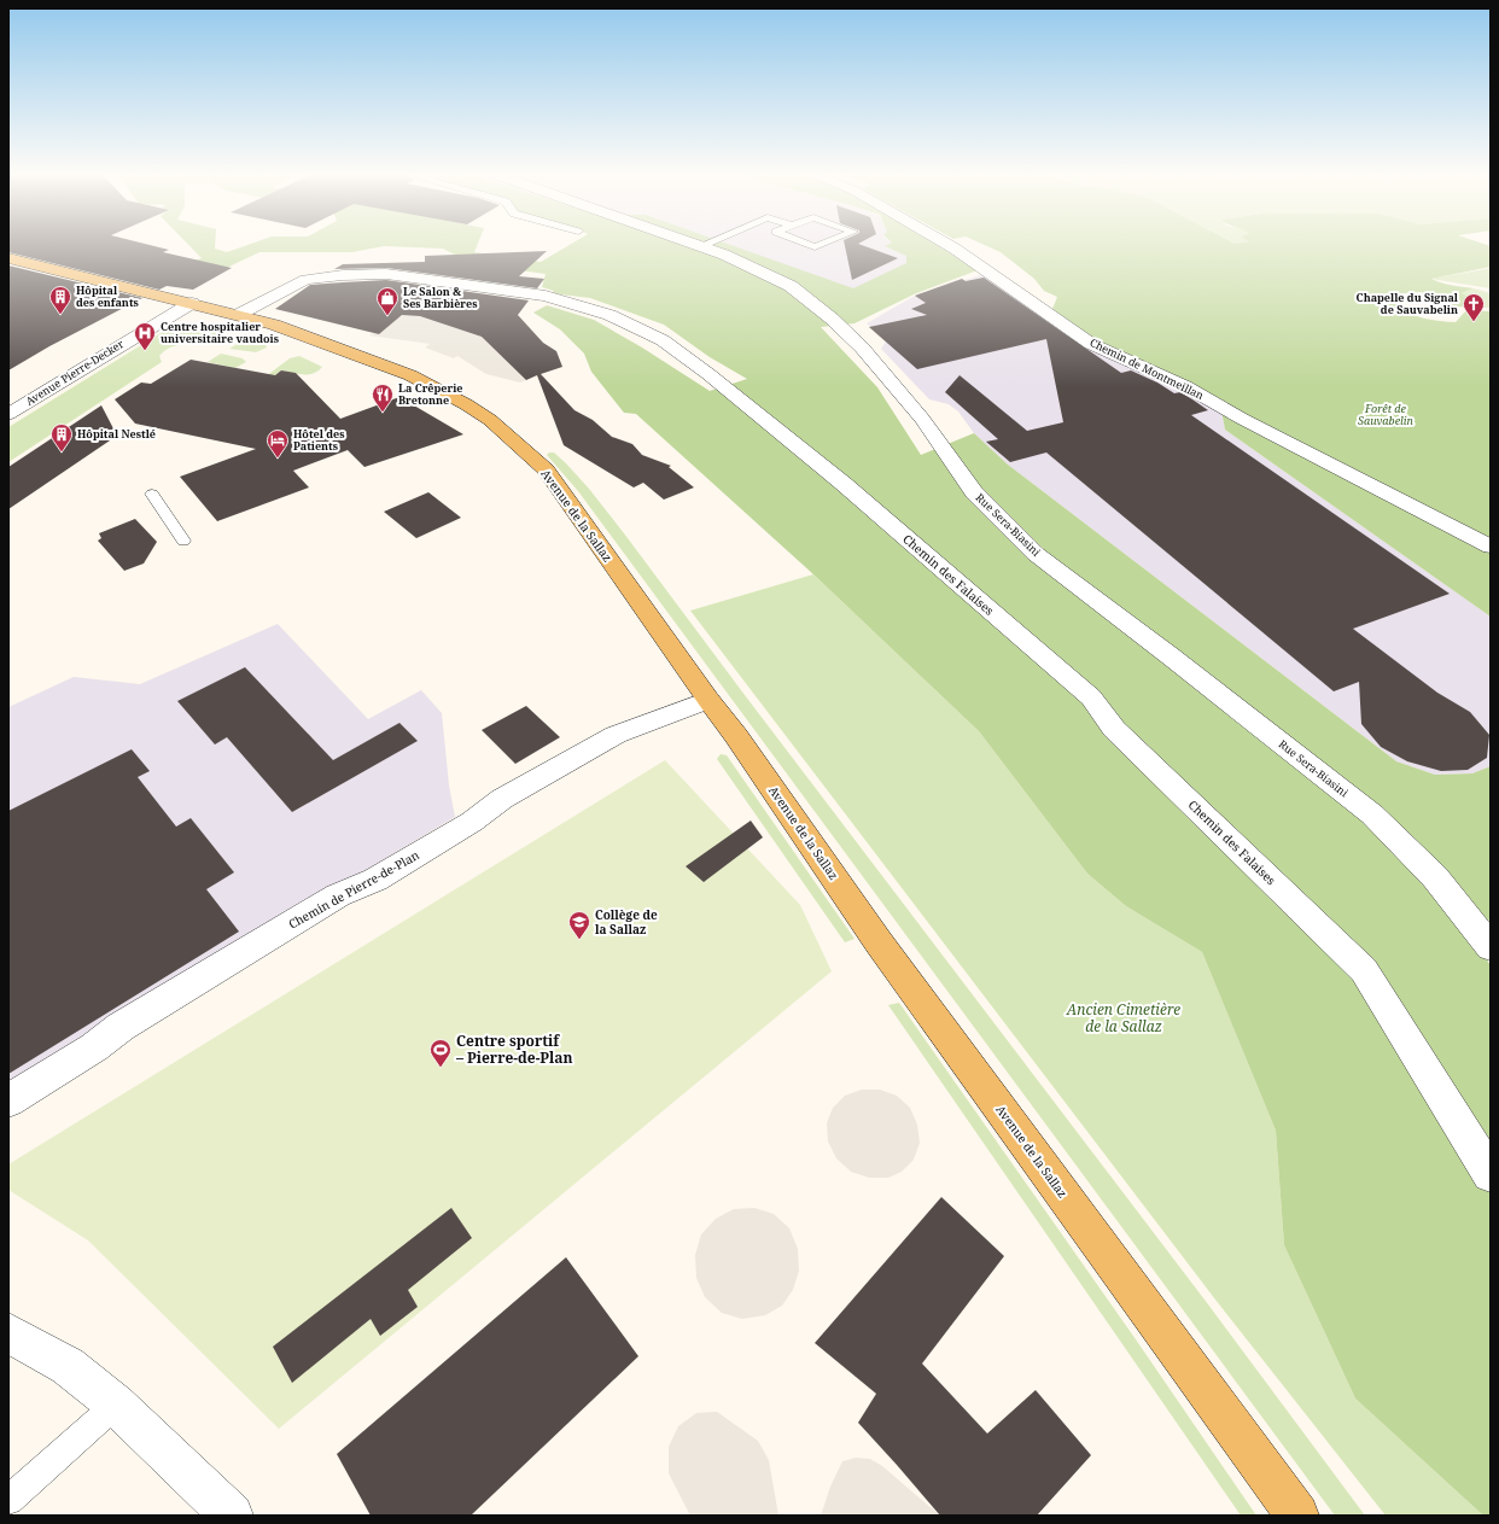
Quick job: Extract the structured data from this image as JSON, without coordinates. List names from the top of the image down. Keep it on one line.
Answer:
{"streets":{"main road":["Avenue de la Sallaz"],"street":["Chemin de Montmeillan","Avenue Pierre-Decker","Rue Sera-Biasini","Chemin des Falaises","Chemin de Pierre-de-Plan"]},"crossings":[["Avenue Pierre-Decker","Avenue de la Sallaz"],["Avenue de la Sallaz","Chemin des Falaises"],["Avenue de la Sallaz","Chemin de Pierre-de-Plan"]],"parks":["Forêt de Sauvabelin","Ancien Cimetière de la Sallaz"],"places":{"building":["Hôpital des enfants","Hôpital Nestlé"],"shop":["Le Salon & Ses Barbières"],"church":["Chapelle du Signal de Sauvabelin"],"hospital":["Centre hospitalier universitaire vaudois"],"restaurant":["La Crêperie Bretonne"],"hotel":["Hôtel des Patients"],"school or university":["Collège de la Sallaz"],"sports":["Centre sportif – Pierre-de-Plan"]}}
